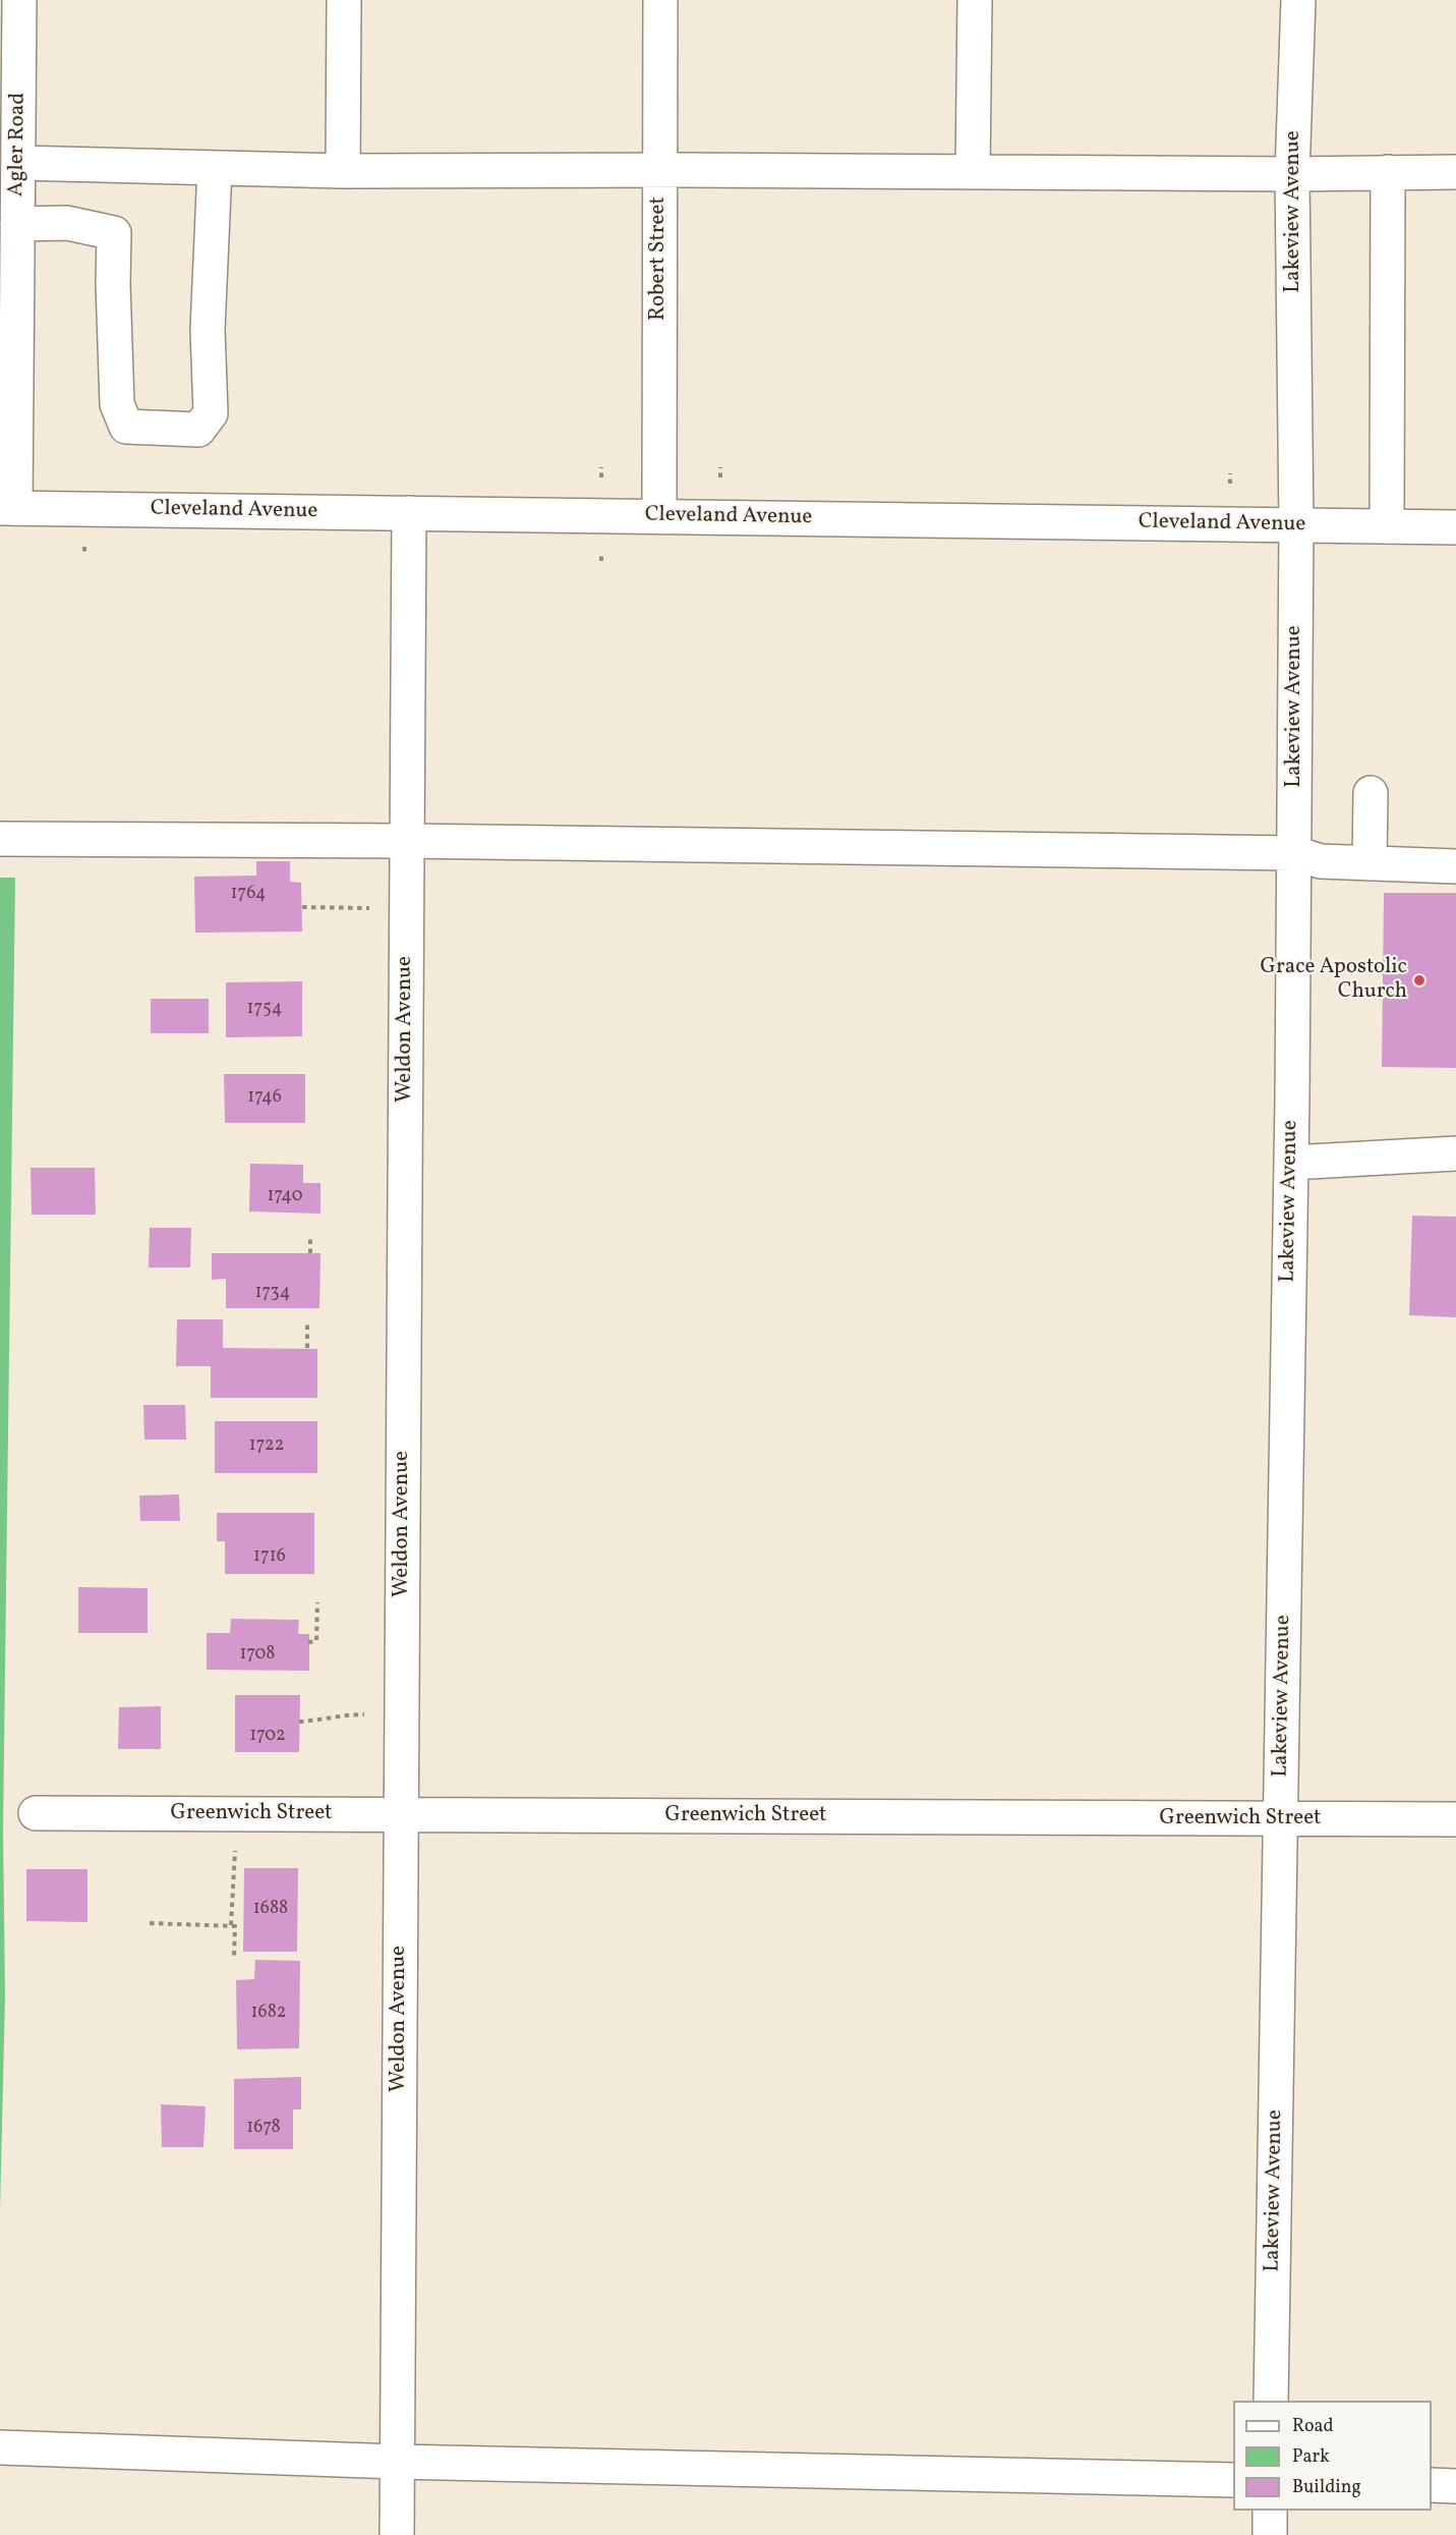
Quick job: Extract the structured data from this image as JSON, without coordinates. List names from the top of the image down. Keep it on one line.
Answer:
{"streets":{"street":["Agler Road","Lakeview Avenue","Robert Street","Cleveland Avenue","Weldon Avenue","Greenwich Street"]},"crossings":[["Agler Road","Cleveland Avenue"],["Lakeview Avenue","Cleveland Avenue"],["Lakeview Avenue","Greenwich Street"],["Robert Street","Cleveland Avenue"],["Cleveland Avenue","Weldon Avenue"],["Weldon Avenue","Greenwich Street"]],"places":["Grace Apostolic Church"],"house_numbers":["1764","1754","1746","1740","1734","1722","1716","1708","1702","1688","1682","1678"],"legend":["Road","Park","Building"]}
